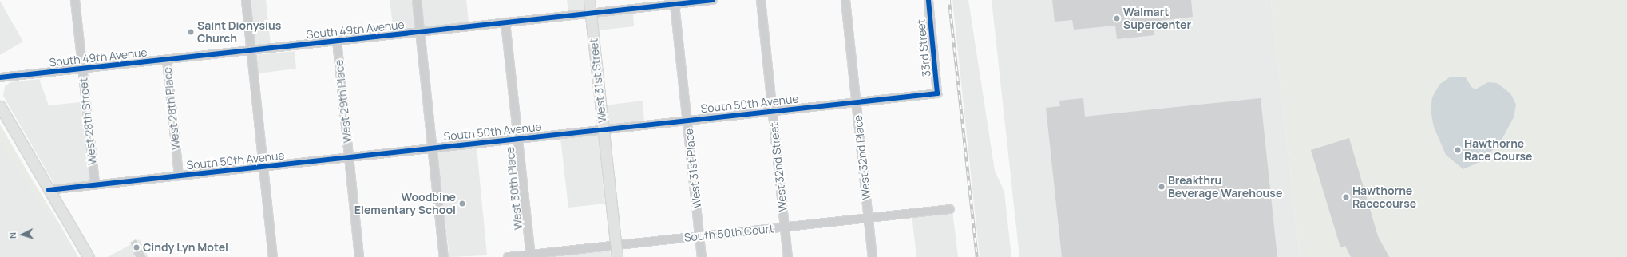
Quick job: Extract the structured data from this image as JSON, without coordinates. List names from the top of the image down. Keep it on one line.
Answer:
{"streets":{"main road":["West 31st Street"],"street":["South 49th Avenue","33rd Street","West 29th Place","South 50th Avenue","West 28th Place","West 28th Street","West 32nd Place","West 32nd Street","West 31st Place","West 30th Place","South 50th Court"]},"crossings":[["South 49th Avenue","West 31st Street"],["South 49th Avenue","West 29th Place"],["South 49th Avenue","West 28th Place"],["South 49th Avenue","West 28th Street"],["South 49th Avenue","West 31st Place"],["South 49th Avenue","West 30th Place"],["33rd Street","South 50th Avenue"],["West 31st Street","South 50th Avenue"],["West 31st Street","South 50th Court"],["West 29th Place","South 50th Avenue"],["South 50th Avenue","West 28th Place"],["South 50th Avenue","West 28th Street"],["South 50th Avenue","West 32nd Place"],["South 50th Avenue","West 32nd Street"],["South 50th Avenue","West 31st Place"],["South 50th Avenue","West 30th Place"],["West 32nd Place","South 50th Court"],["West 32nd Street","South 50th Court"],["West 31st Place","South 50th Court"],["West 30th Place","South 50th Court"]],"places":["Walmart Supercenter","Saint Dionysius Church","Hawthorne Race Course","Breakthru Beverage Warehouse","Hawthorne Racecourse","Woodbine Elementary School","Cindy Lyn Motel"],"north":"left"}
